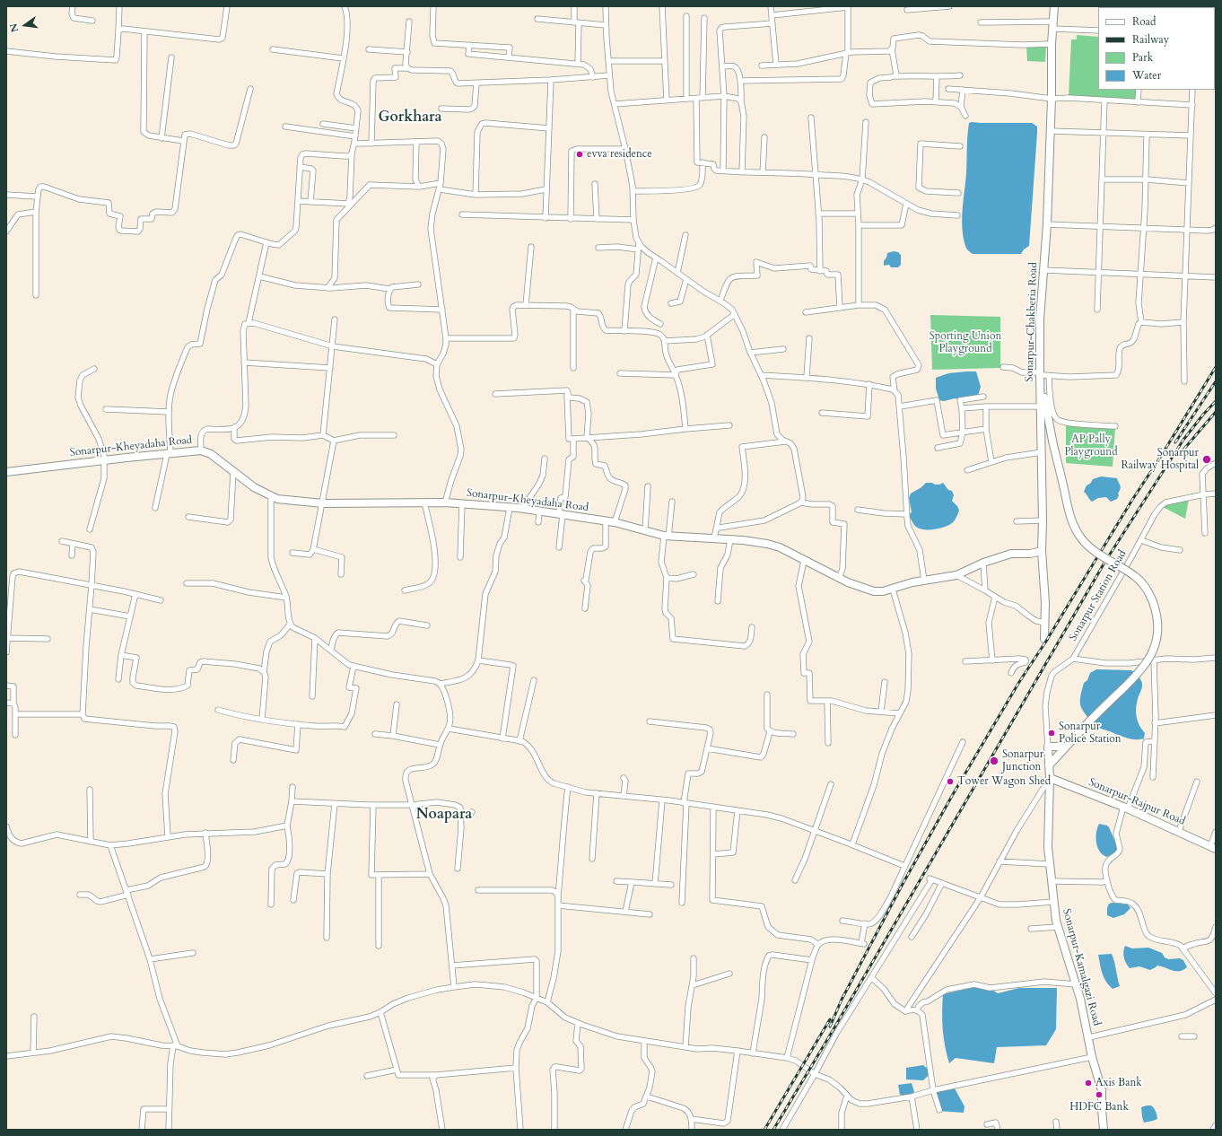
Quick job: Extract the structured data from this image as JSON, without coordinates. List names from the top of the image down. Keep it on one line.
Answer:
{"streets":{"main road":["Sonarpur-Chakberia Road","Sonarpur-Kheyadaha Road","Sonarpur-Rajpur Road","Sonarpur-Kamalgazi Road"],"street":["Sonarpur Station Road"]},"crossings":[["Sonarpur-Chakberia Road","Sonarpur-Kheyadaha Road"],["Sonarpur Station Road","Sonarpur-Kamalgazi Road"],["Sonarpur-Rajpur Road","Sonarpur-Kamalgazi Road"]],"districts":["Gorkhara","Noapara"],"parks":["Sporting Union Playground","AP Pally Playground"],"places":["evva residence","Sonarpur Railway Hospital","Sonarpur Police Station","Sonarpur Junction","Tower Wagon Shed","Axis Bank","HDFC Bank"],"legend":["Road","Railway","Park","Water"],"north":"left"}
